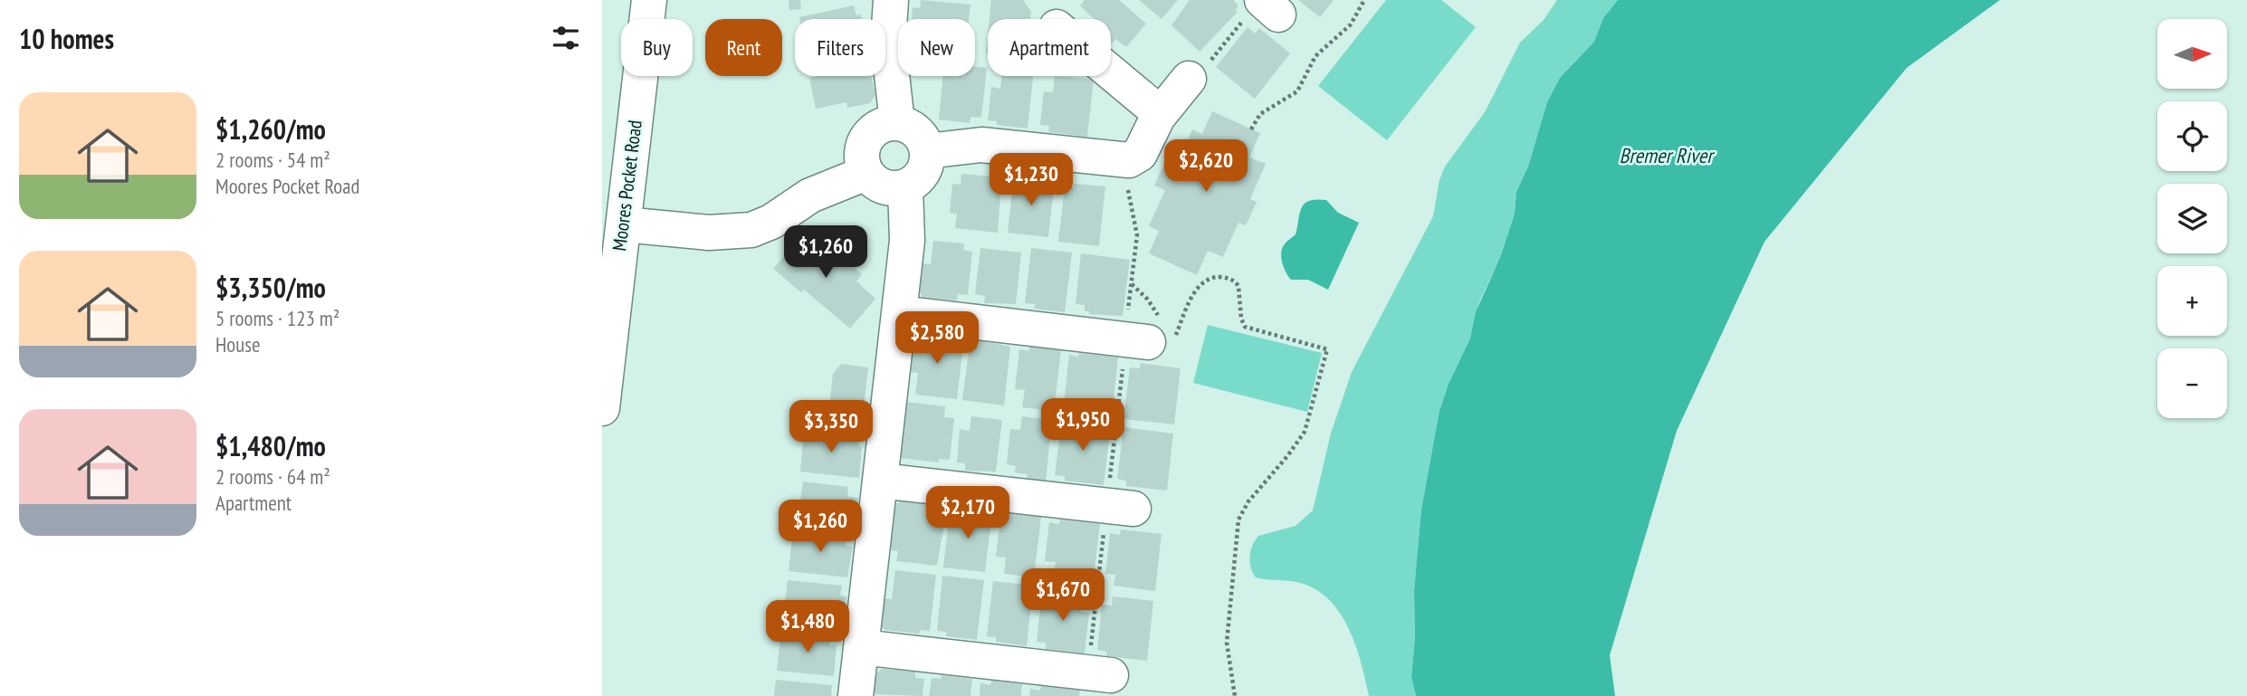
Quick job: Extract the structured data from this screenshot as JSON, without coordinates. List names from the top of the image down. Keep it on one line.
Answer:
{"streets":{"street":["Moores Pocket Road"]},"water":["Bremer River"],"north":"right","page":{"heading":"10 homes","map_buttons":["+","−"],"chip":["Buy","Rent","Filters","New","Apartment"],"list":[{"name":"$1,260/mo","note":"2 rooms · 54 m² · Moores Pocket Road"},{"name":"$3,350/mo","note":"5 rooms · 123 m² · House"},{"name":"$1,480/mo","note":"2 rooms · 64 m² · Apartment"}],"price":["$2,620","$1,230","$1,260","$2,580","$1,950","$3,350","$2,170","$1,260","$1,670","$1,480"]}}
